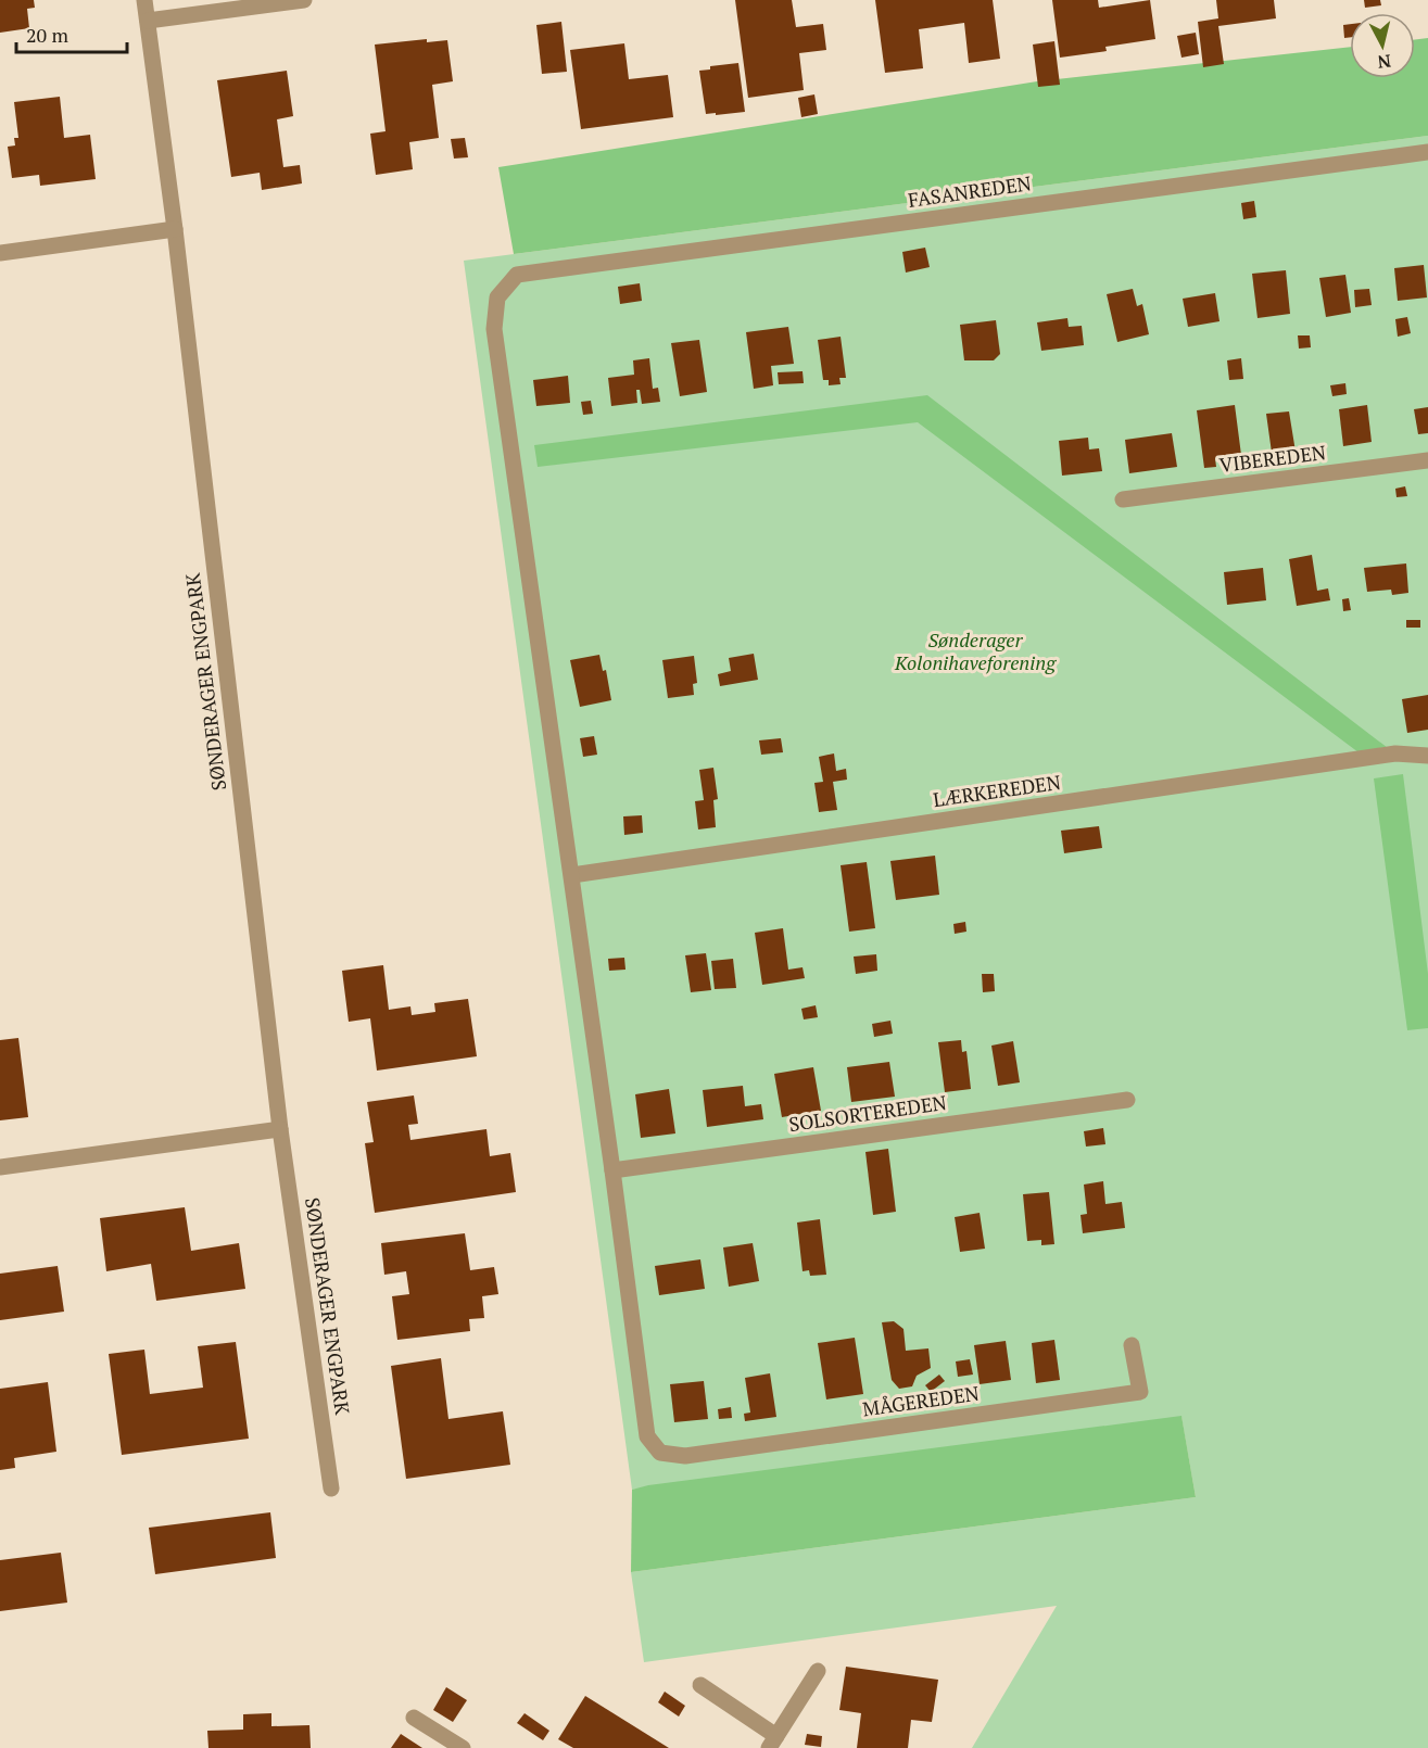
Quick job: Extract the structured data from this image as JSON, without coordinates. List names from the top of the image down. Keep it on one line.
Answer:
{"streets":{"street":["FASANREDEN","VIBEREDEN","SØNDERAGER ENGPARK","LÆRKEREDEN","SOLSORTEREDEN","MÅGEREDEN"]},"crossings":[["FASANREDEN","LÆRKEREDEN"],["SOLSORTEREDEN","MÅGEREDEN"]],"parks":["Sønderager Kolonihaveforening"],"scale_bar":"20 m","north":"bottom"}
